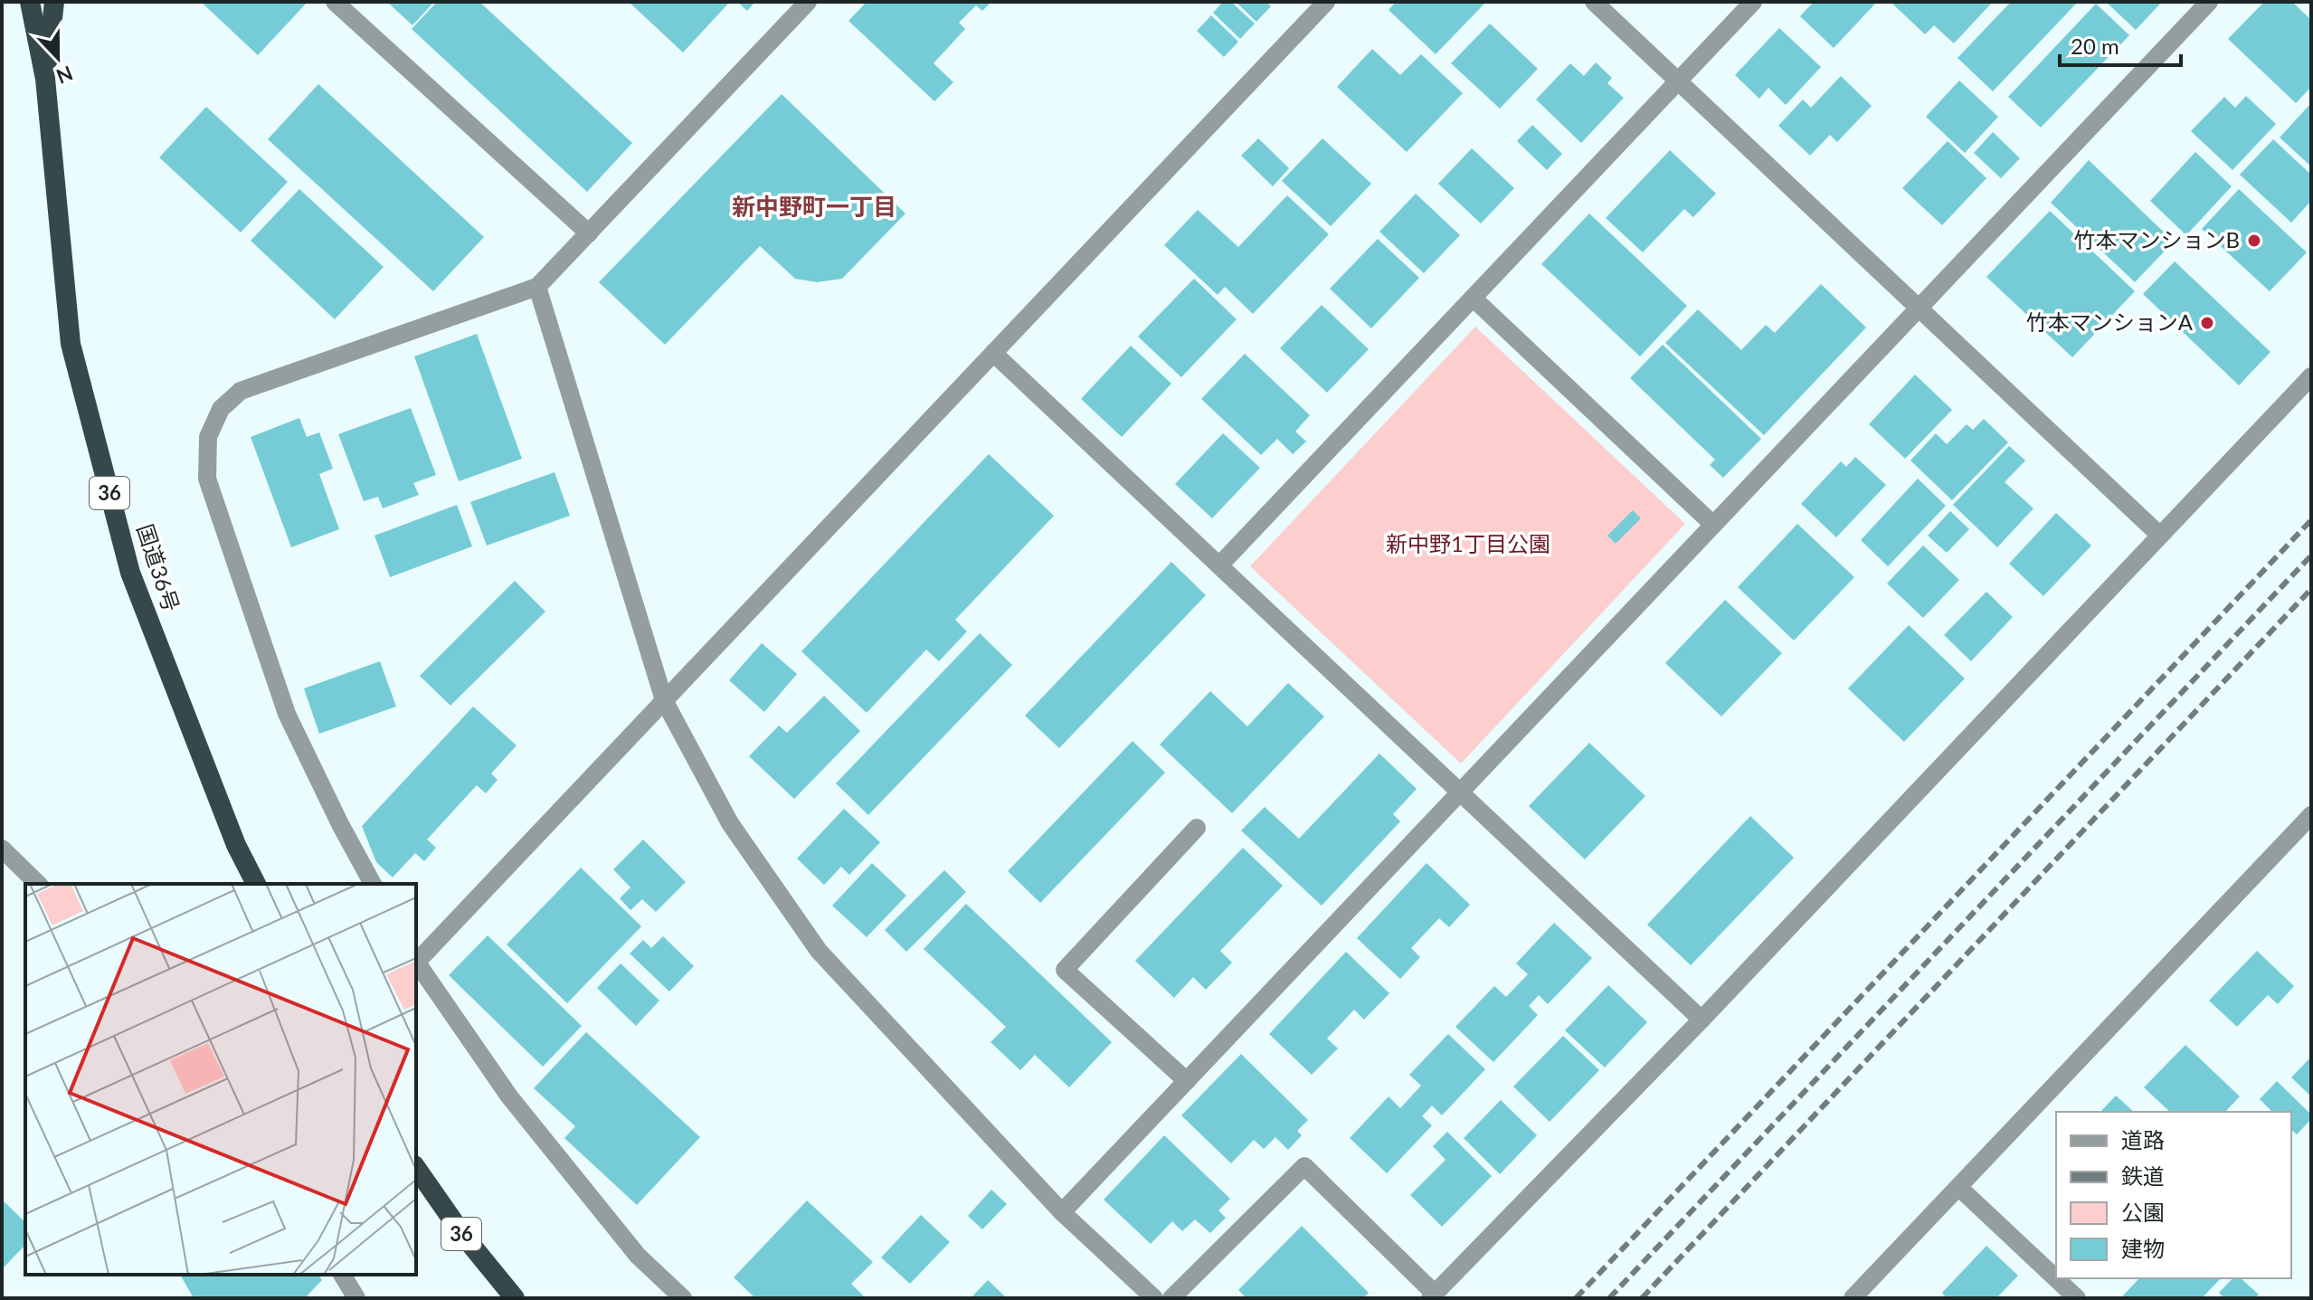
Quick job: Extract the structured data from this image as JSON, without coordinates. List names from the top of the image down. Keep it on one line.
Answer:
{"streets":{"highway":["36","国道36号"]},"districts":["新中野町一丁目"],"parks":["新中野1丁目公園"],"places":["竹本マンションB","竹本マンションA"],"legend":["道路","鉄道","公園","建物"],"scale_bar":"20 m","north":"bottom"}
